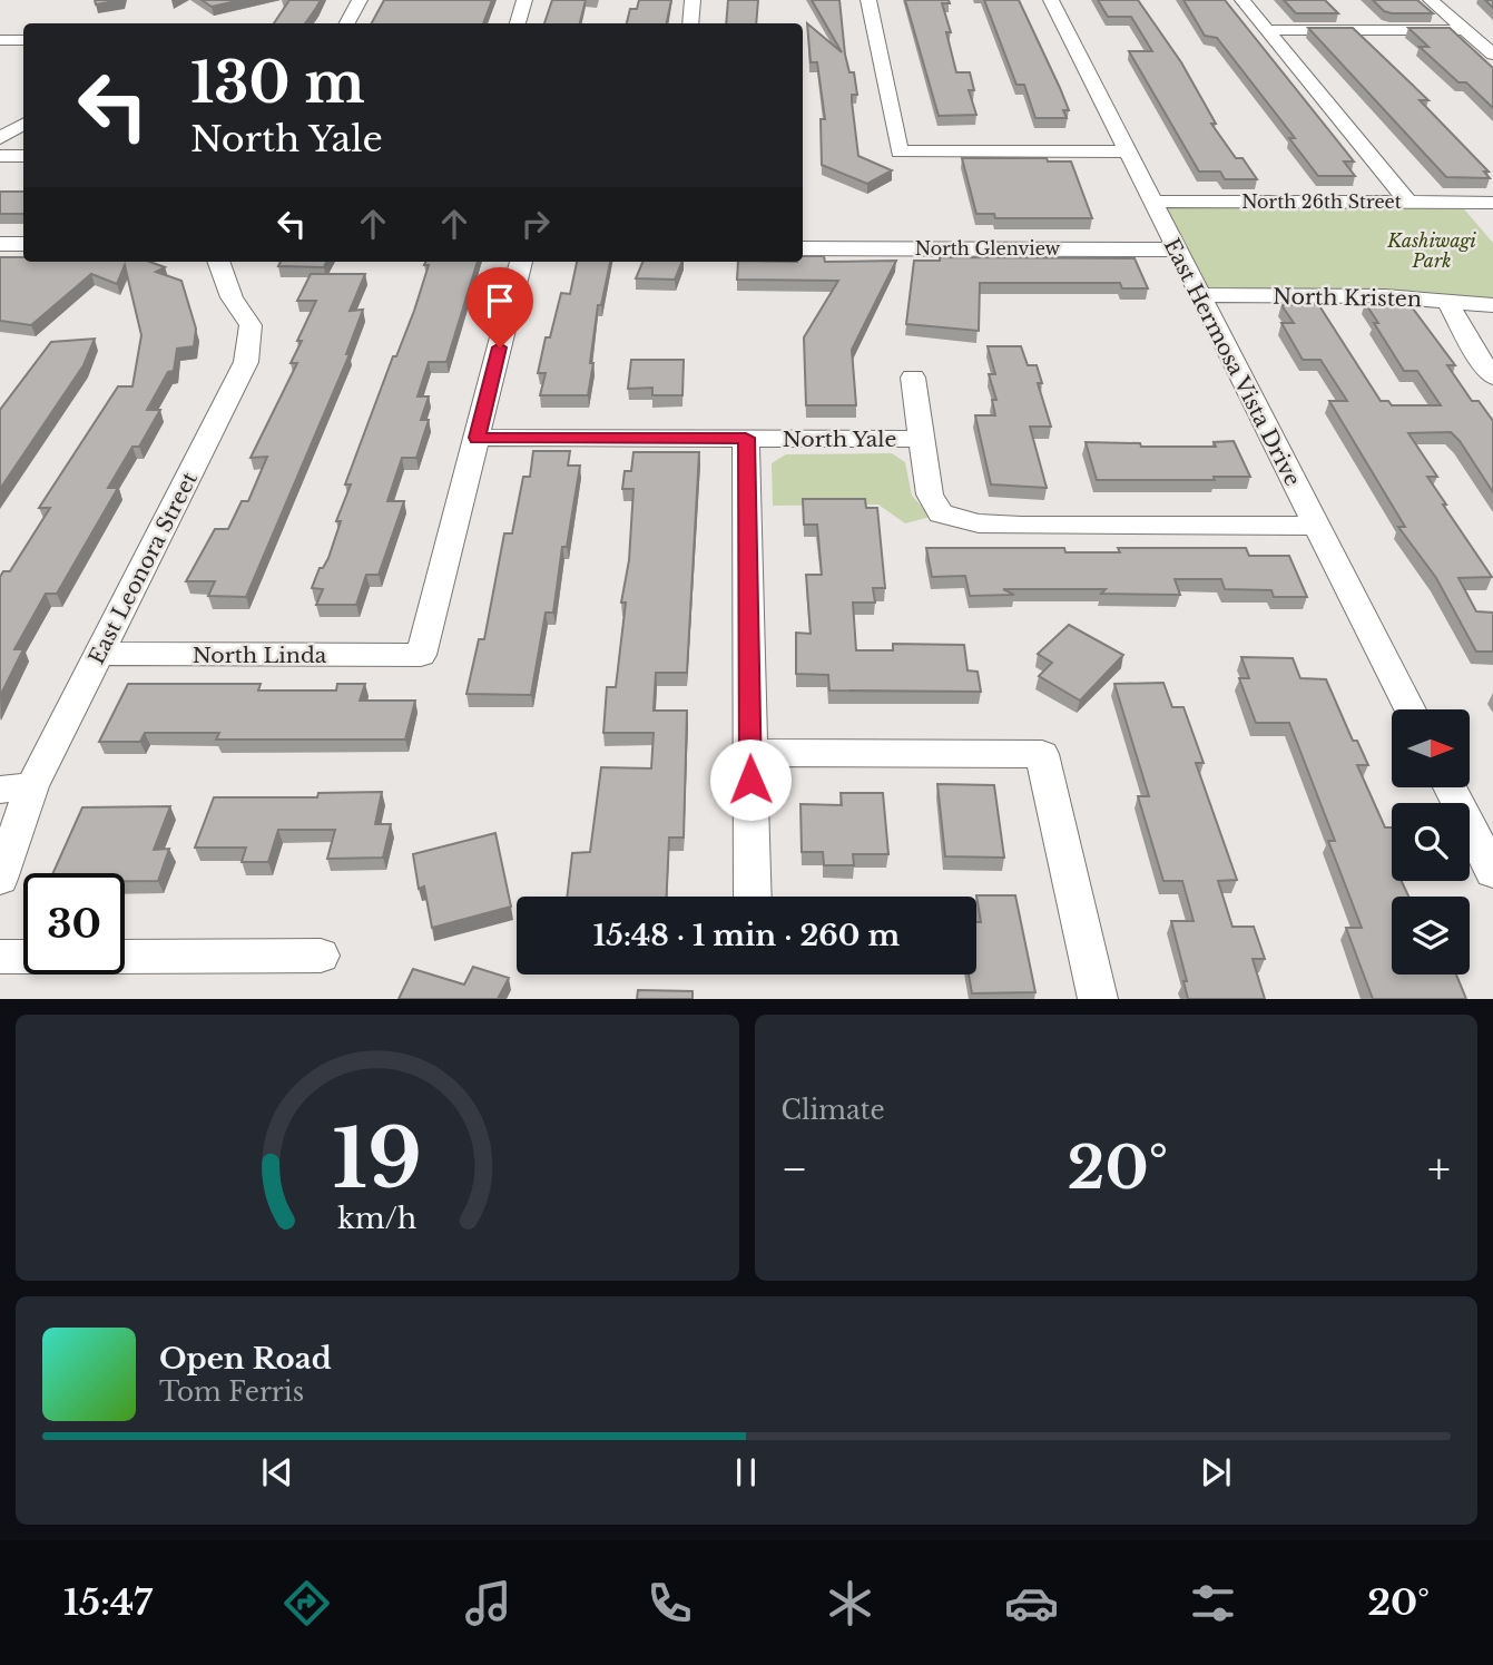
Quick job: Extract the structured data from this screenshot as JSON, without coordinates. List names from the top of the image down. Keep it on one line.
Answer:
{"streets":{"street":["North 26th Street","North Glenview","North Kristen","East Hermosa Vista Drive","North Yale","East Leonora Street","North Linda"]},"crossings":[["North 26th Street","East Hermosa Vista Drive"],["North Glenview","East Hermosa Vista Drive"],["North Kristen","East Hermosa Vista Drive"],["North Yale","North Linda"],["East Leonora Street","North Linda"]],"parks":["Kashiwagi Park"],"north":"right","page":{"turn":["130 m","North Yale"],"limit":"30","trip":"15:48 · 1 min · 260 m","tile":"Climate","heat":["−","20°","+"],"song":["Open Road","Tom Ferris"],"tabs":["15:47","20°"],"gauge":["19","km/h"]}}
